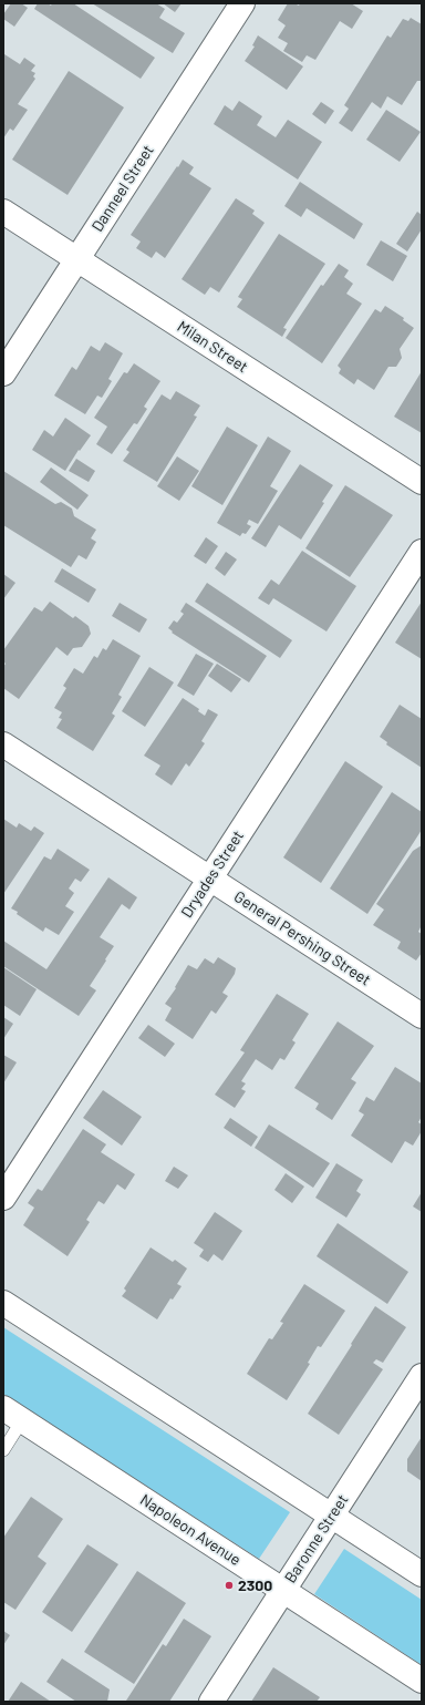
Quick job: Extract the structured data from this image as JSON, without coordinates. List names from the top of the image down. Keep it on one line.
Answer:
{"streets":{"street":["Danneel Street","Milan Street","Dryades Street","General Pershing Street","Napoleon Avenue","Baronne Street"]},"crossings":[["Danneel Street","Milan Street"],["Dryades Street","General Pershing Street"],["Napoleon Avenue","Baronne Street"]],"places":["2300"]}
